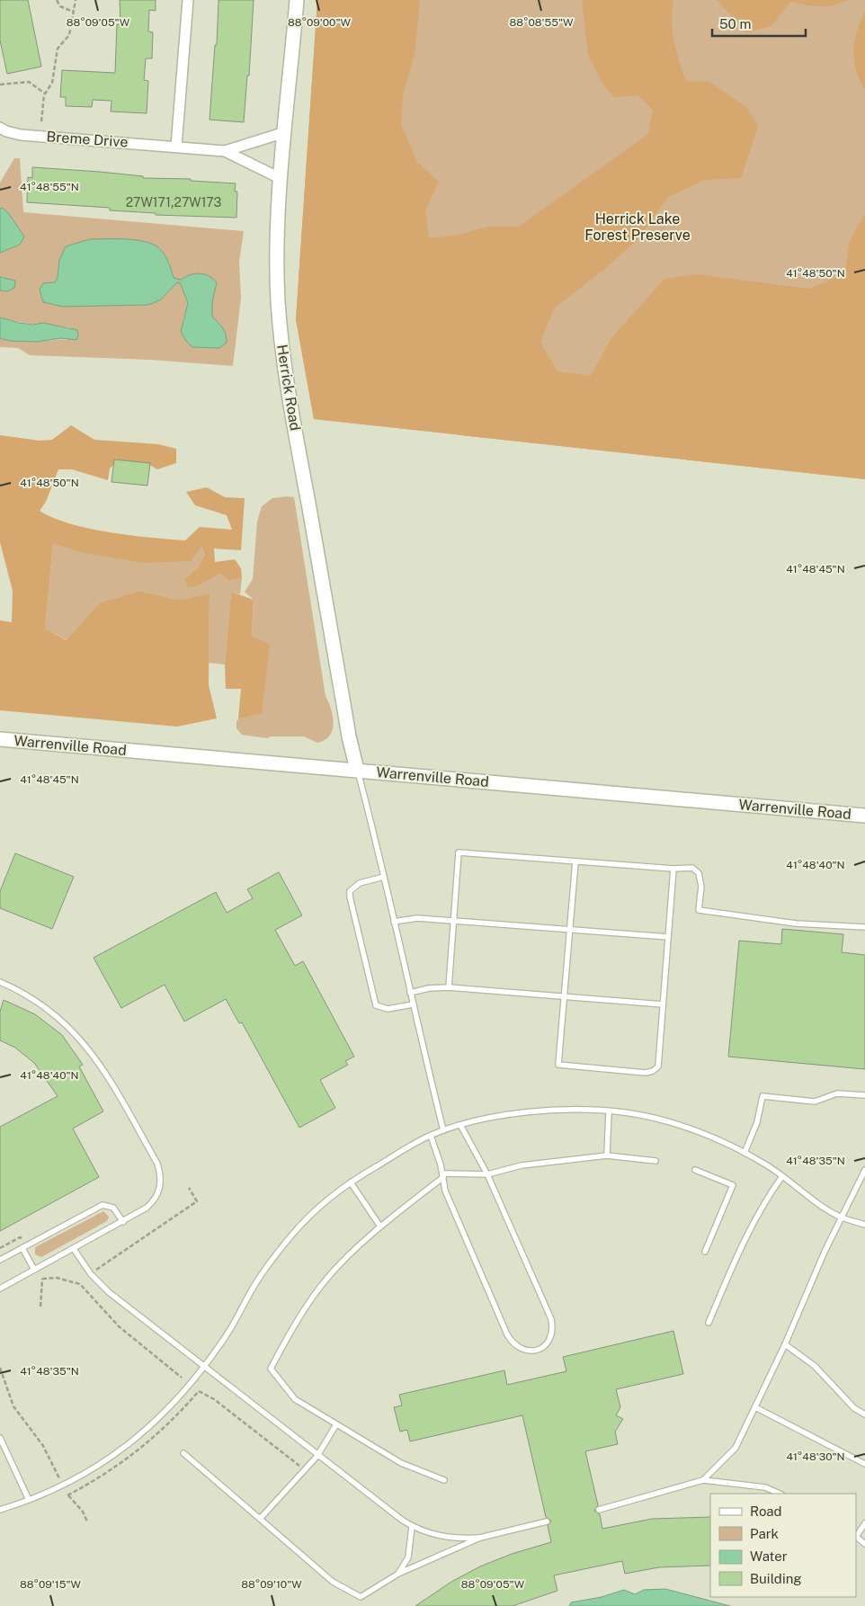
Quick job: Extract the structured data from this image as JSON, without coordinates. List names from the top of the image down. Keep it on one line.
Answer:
{"streets":{"main road":["Herrick Road","Warrenville Road"],"street":["Breme Drive"]},"crossings":[["Breme Drive","Herrick Road"],["Herrick Road","Warrenville Road"]],"parks":["Herrick Lake Forest Preserve"],"house_numbers":["27W171,27W173"],"legend":["Road","Park","Water","Building"],"scale_bar":"50 m","coordinates":["88°09'05\"W","88°09'00\"W","88°08'55\"W","41°48'55\"N","41°48'50\"N","41°48'45\"N","41°48'40\"N","41°48'35\"N","41°48'30\"N","88°09'15\"W","88°09'10\"W"]}
